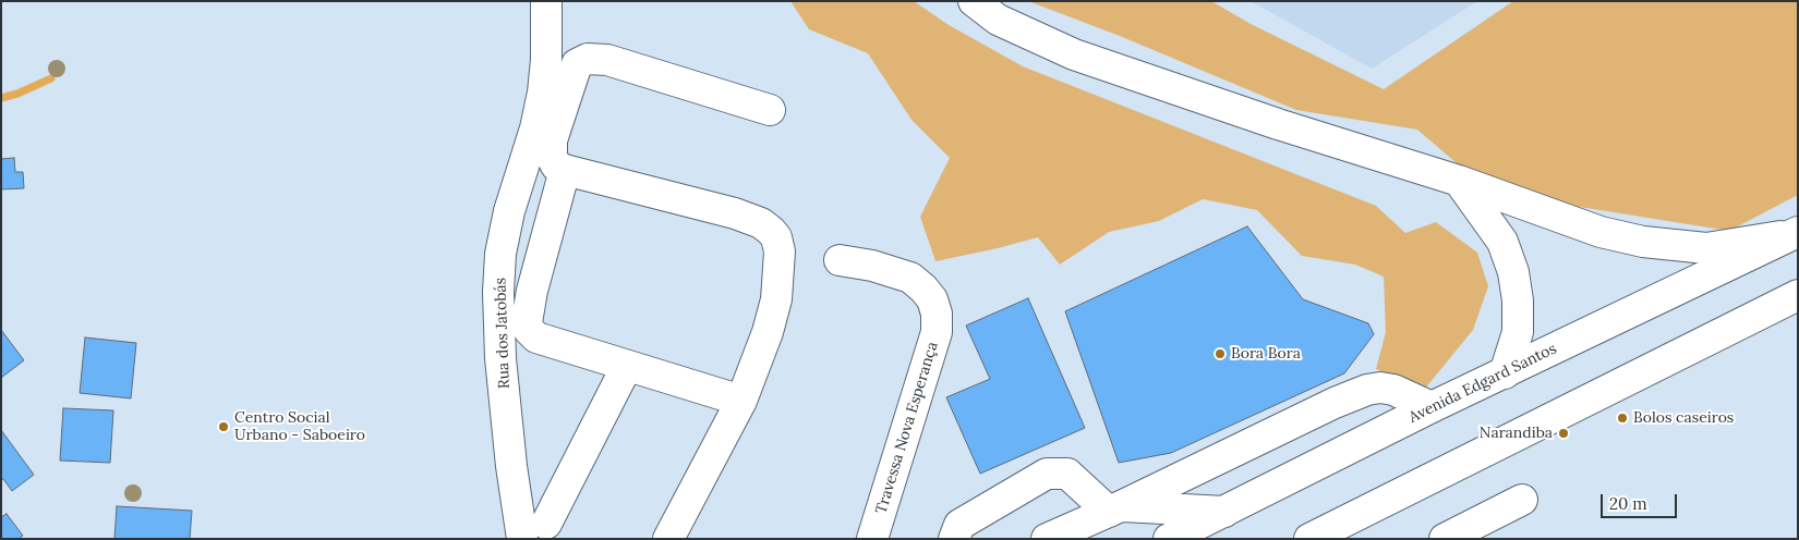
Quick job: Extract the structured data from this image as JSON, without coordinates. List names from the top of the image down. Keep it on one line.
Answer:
{"streets":{"street":["Rua dos Jatobás","Avenida Edgard Santos","Travessa Nova Esperança"]},"places":["Bora Bora","Bolos caseiros","Centro Social Urbano - Saboeiro","Narandiba"],"scale_bar":"20 m"}
